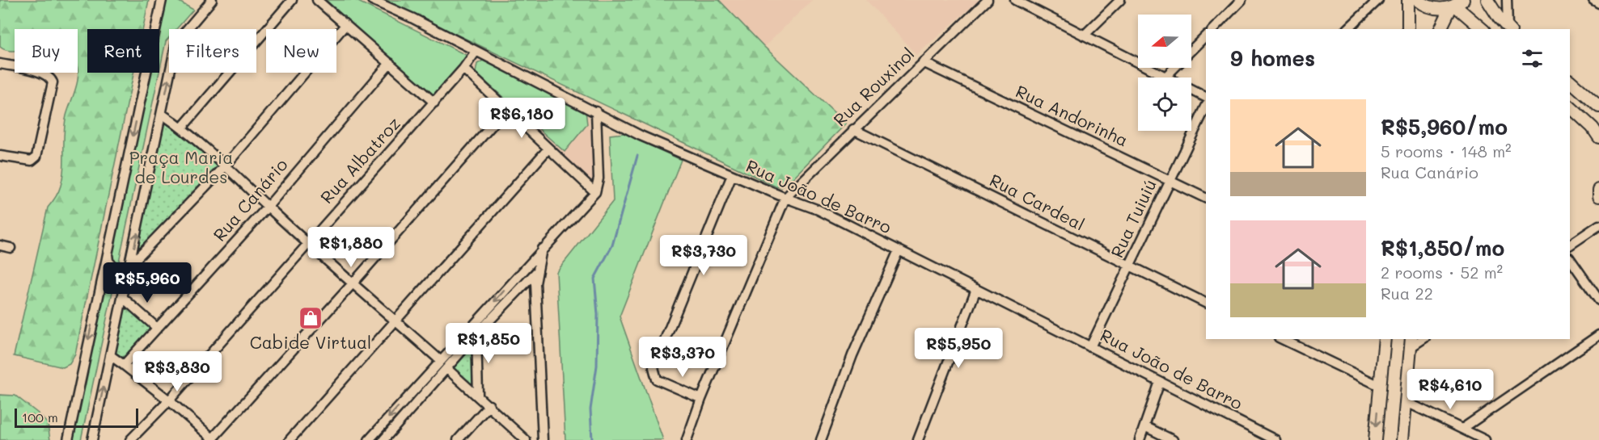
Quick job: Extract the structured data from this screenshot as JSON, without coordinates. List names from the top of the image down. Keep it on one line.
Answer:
{"streets":{"street":["Rua Rouxinol","Rua Andorinha","Rua Albatroz","Rua João de Barro","Rua Canário","Rua Cardeal","Rua Tuiuiú"]},"crossings":[["Rua Rouxinol","Rua Andorinha"],["Rua Rouxinol","Rua João de Barro"],["Rua Rouxinol","Rua Cardeal"],["Rua Andorinha","Rua Tuiuiú"],["Rua Albatroz","Rua João de Barro"],["Rua João de Barro","Rua Tuiuiú"],["Rua Cardeal","Rua Tuiuiú"]],"parks":["Praça Maria de Lourdes"],"places":{"shop":["Cabide Virtual"]},"scale_bar":"100 m","north":"left","page":{"chip":["Buy","Rent","Filters","New"],"heading":"9 homes","list":[{"name":"R$5,960/mo","note":"5 rooms · 148 m² · Rua Canário"},{"name":"R$1,850/mo","note":"2 rooms · 52 m² · Rua 22"}],"price":["R$6,180","R$1,880","R$3,730","R$5,960","R$1,850","R$5,950","R$3,370","R$3,830","R$4,610"],"scale":"100 m"}}
